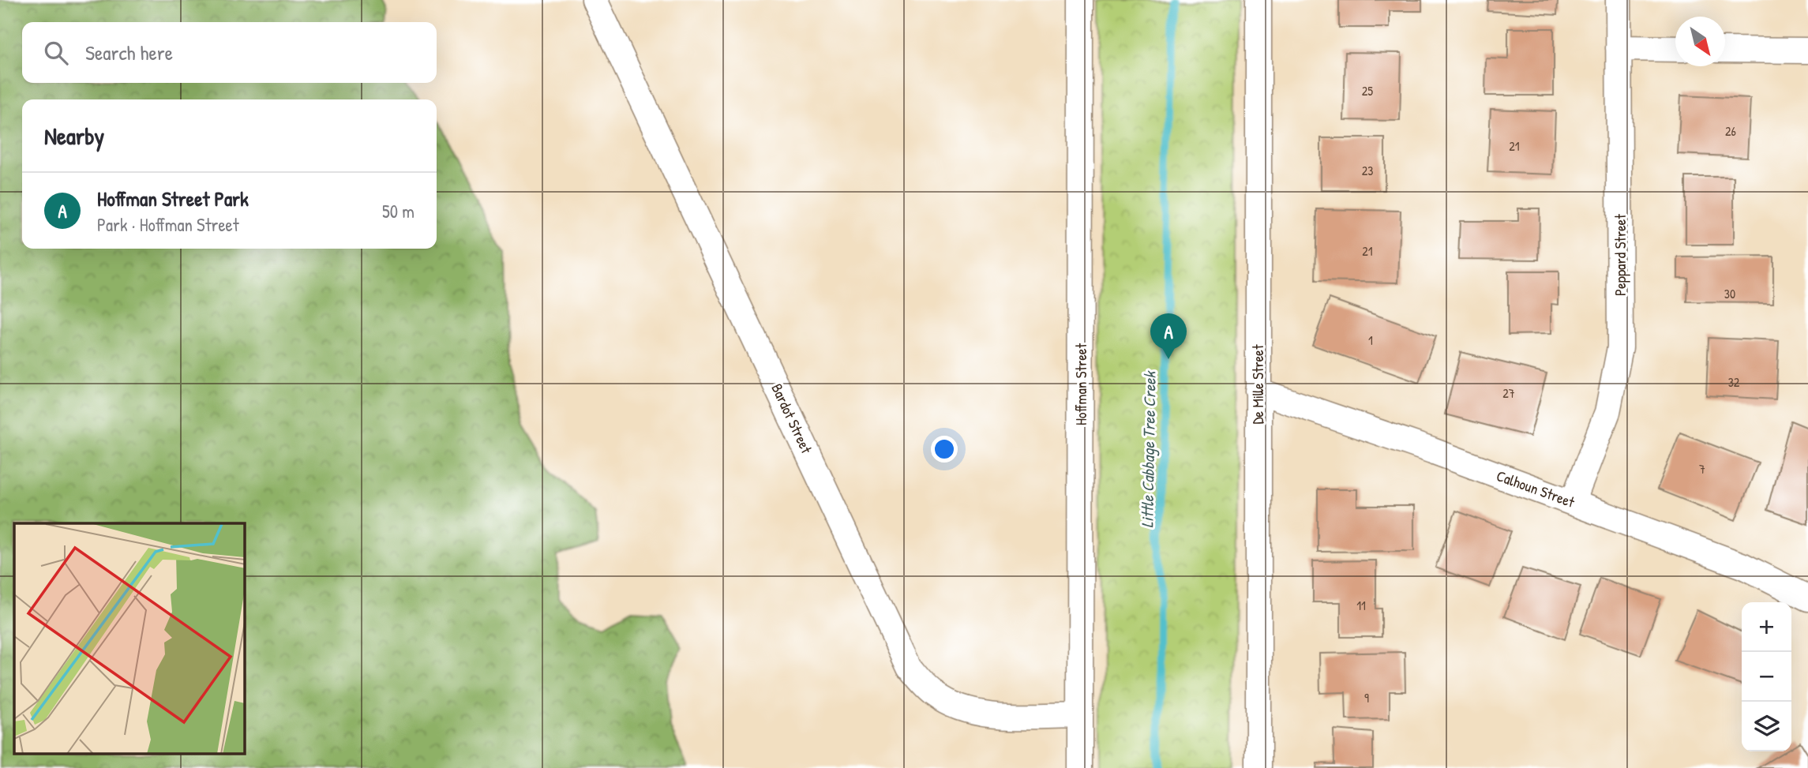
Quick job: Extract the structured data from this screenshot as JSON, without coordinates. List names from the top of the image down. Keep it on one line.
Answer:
{"streets":{"street":["Peppard Street","Hoffman Street","De Mille Street","Bardot Street","Calhoun Street"]},"crossings":[["Peppard Street","Calhoun Street"],["Hoffman Street","Bardot Street"],["De Mille Street","Calhoun Street"]],"water":["Little Cabbage Tree Creek"],"house_numbers":["25","26","21","23","21","30","1","32","27","7","11","9"],"north":"bottom right","page":{"search":"Search here","heading":"Nearby","list":[{"mark":"A","name":"Hoffman Street Park","note":"Park · Hoffman Street","value":"50 m"}],"pins":"A","map_buttons":["+","−"]}}
